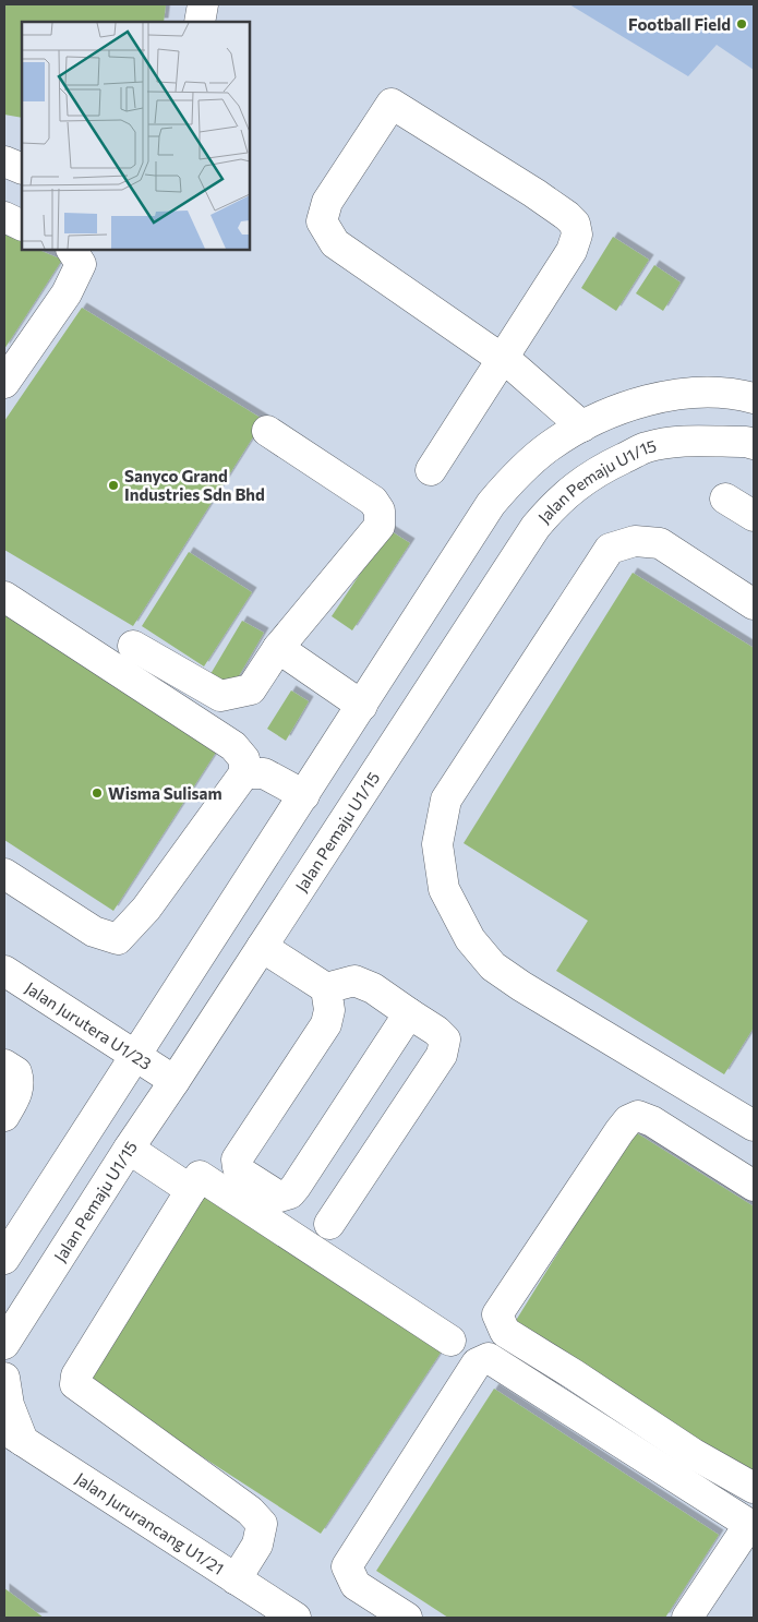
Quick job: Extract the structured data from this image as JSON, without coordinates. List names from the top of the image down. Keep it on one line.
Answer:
{"streets":{"street":["Jalan Pemaju U1/15","Jalan Jurutera U1/23","Jalan Jururancang U1/21"]},"crossings":[["Jalan Pemaju U1/15","Jalan Jurutera U1/23"]],"places":["Football Field","Sanyco Grand Industries Sdn Bhd","Wisma Sulisam"]}
